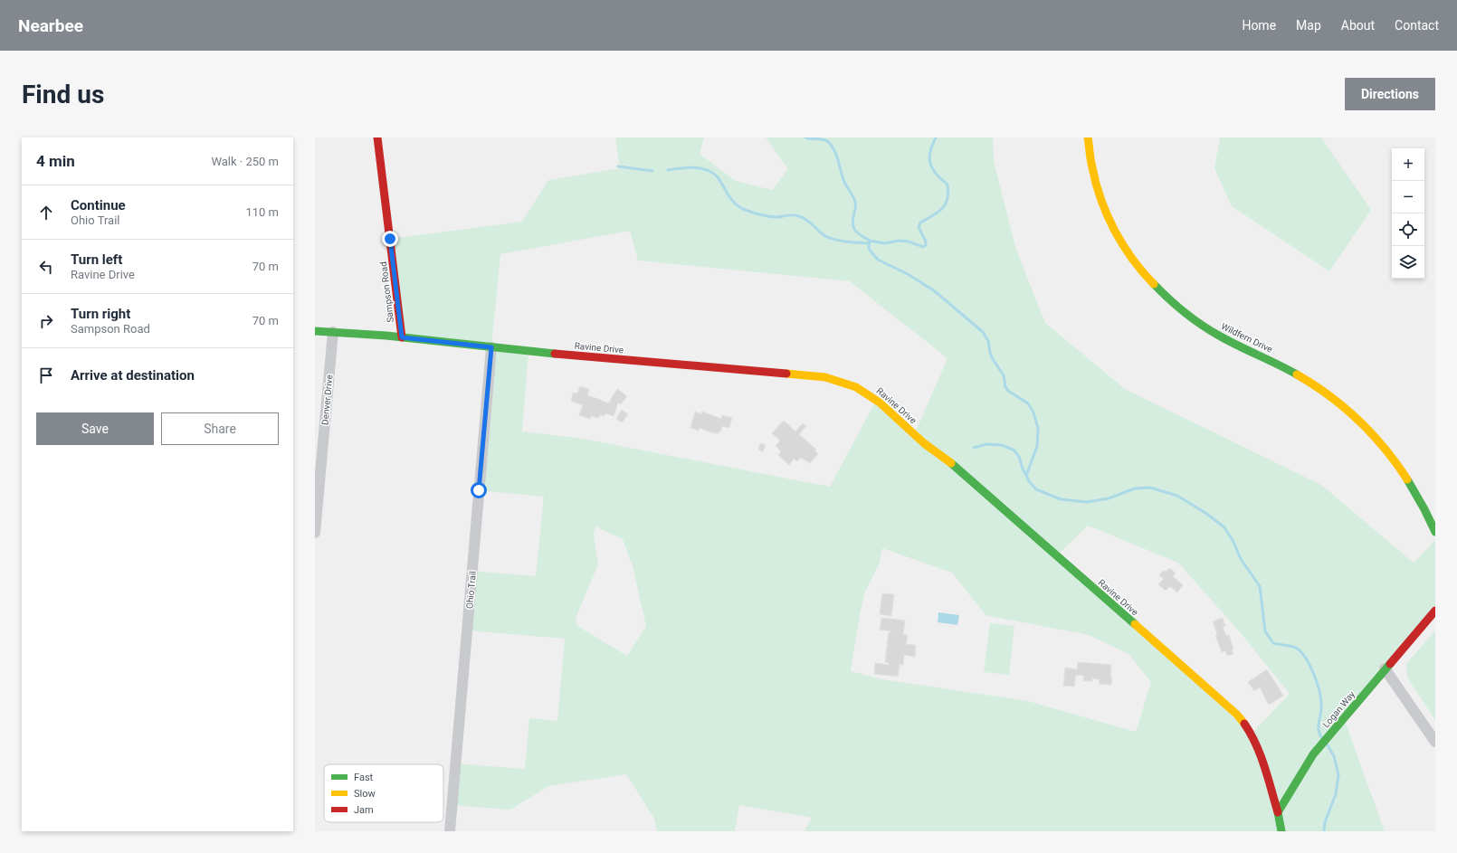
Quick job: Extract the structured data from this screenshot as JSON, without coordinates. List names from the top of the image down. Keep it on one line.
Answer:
{"streets":{"street":["Sampson Road","Wildfern Drive","Ravine Drive","Denver Drive","Ohio Trail","Logan Way"]},"crossings":[["Sampson Road","Ravine Drive"],["Ravine Drive","Denver Drive"],["Ravine Drive","Ohio Trail"],["Ravine Drive","Logan Way"]],"legend":["Fast","Slow","Jam"],"page":{"header":"Nearbee","nav":["Home","Map","About","Contact"],"buttons":["Directions",["Save","Share"]],"title":"Find us","heading":["4 min","Walk · 250 m"],"map_buttons":["+","−"],"list":[["Continue","Ohio Trail","110 m"],["Turn left","Ravine Drive","70 m"],["Turn right","Sampson Road","70 m"],"Arrive at destination"]}}
